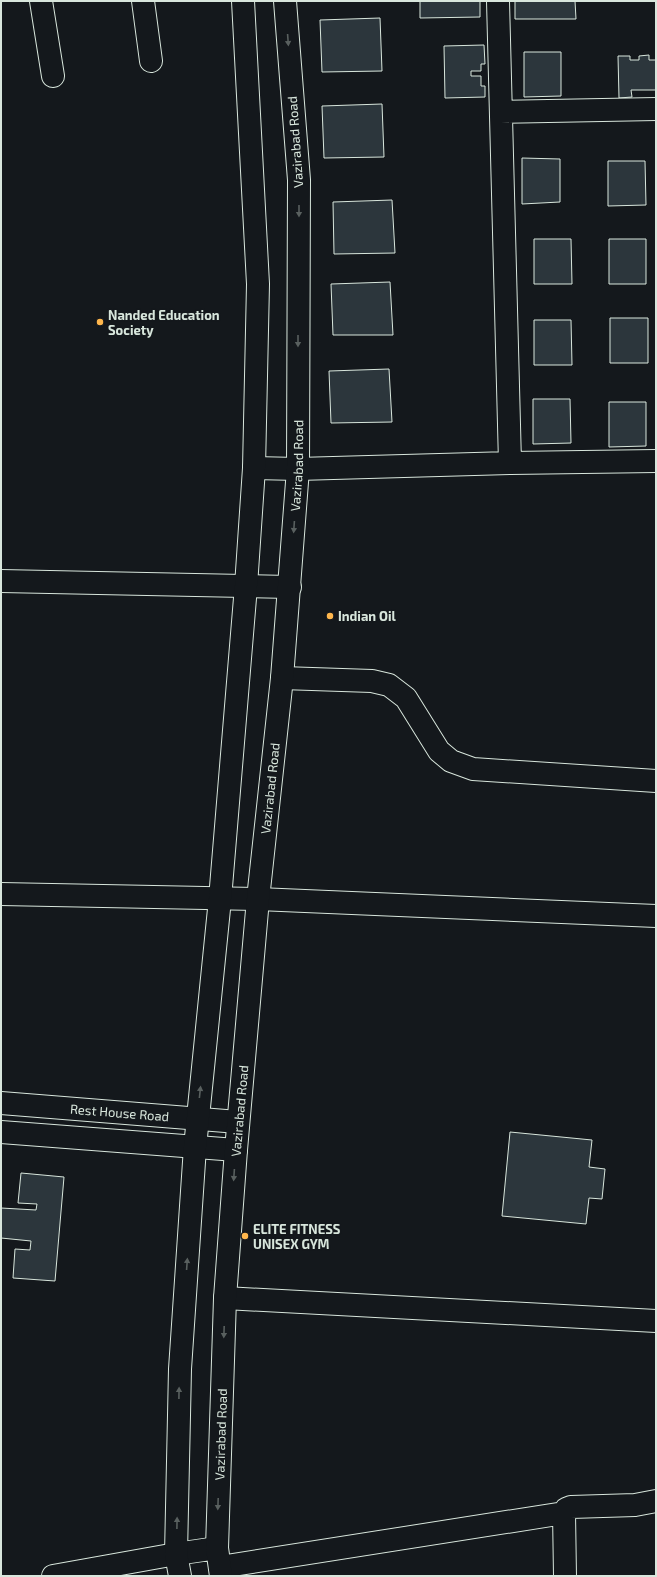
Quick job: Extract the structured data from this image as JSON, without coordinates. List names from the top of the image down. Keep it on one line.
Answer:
{"streets":{"street":["Vazirabad Road","Rest House Road"]},"crossings":[["Vazirabad Road","Rest House Road"]],"places":["Nanded Education Society","Indian Oil","ELITE FITNESS UNISEX GYM"]}
